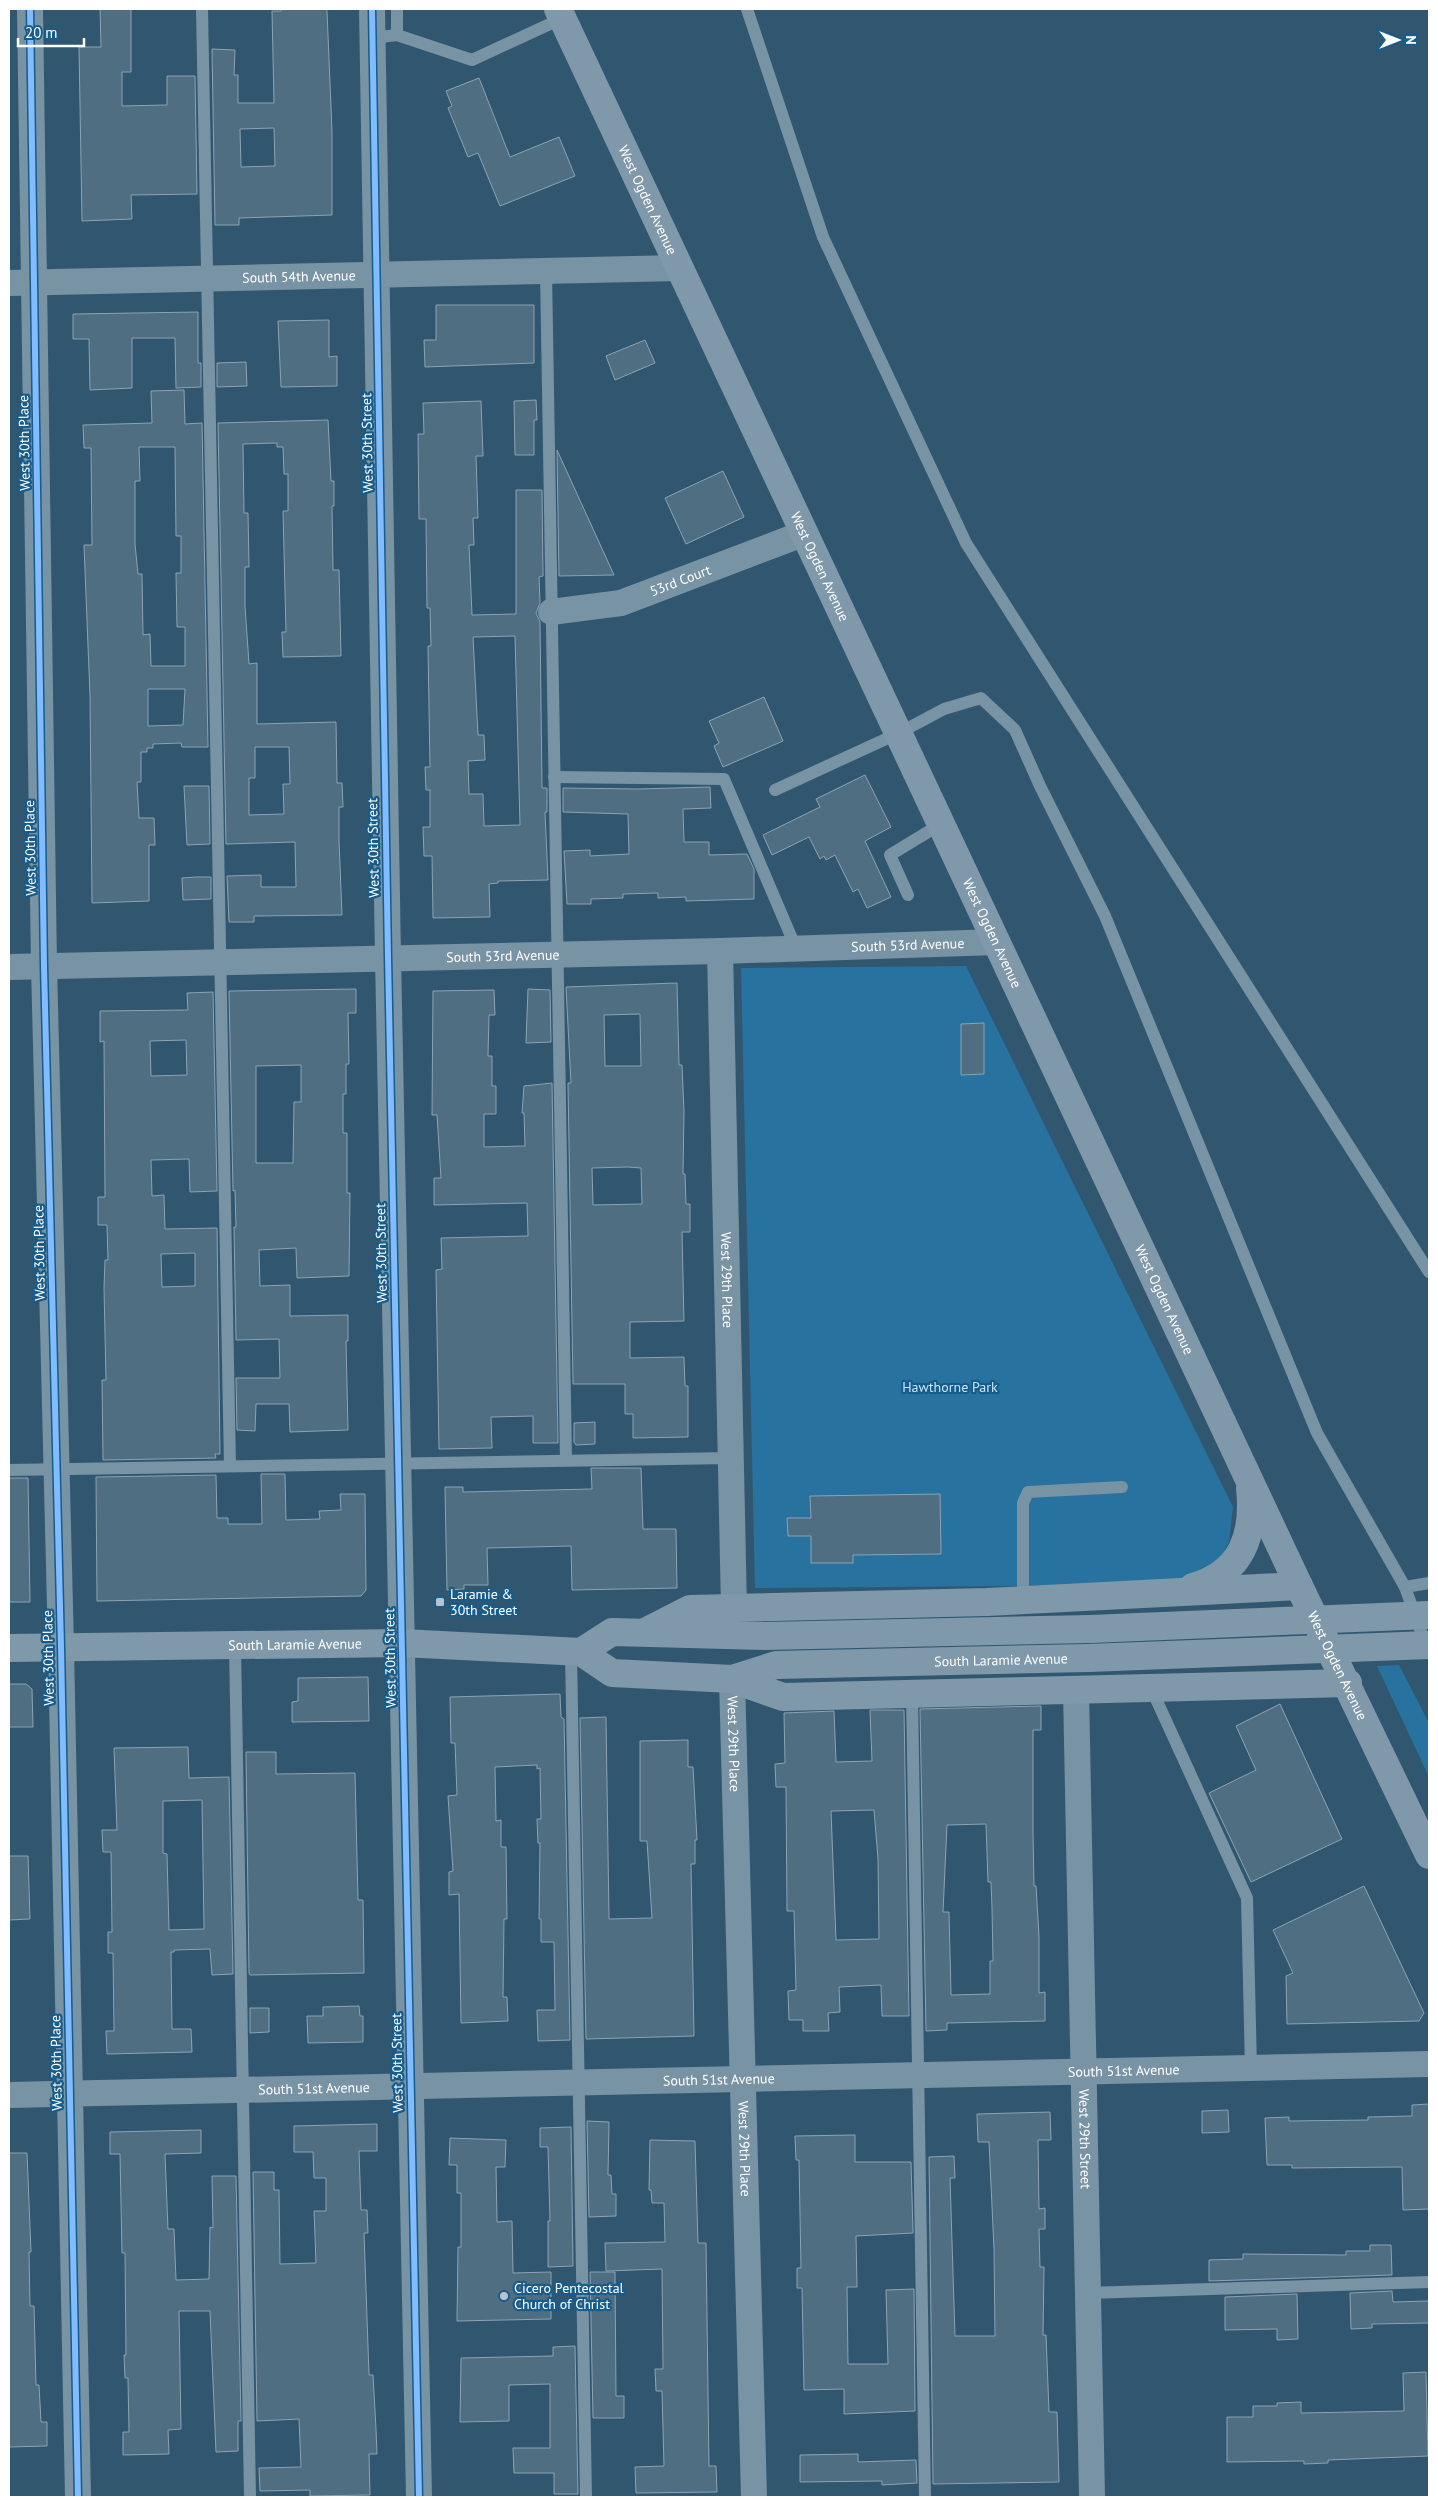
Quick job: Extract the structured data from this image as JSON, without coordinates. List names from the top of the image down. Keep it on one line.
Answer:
{"streets":{"main road":["West Ogden Avenue","South Laramie Avenue"],"street":["South 54th Avenue","West 30th Place","West 30th Street","53rd Court","South 53rd Avenue","West 29th Place","South 51st Avenue","West 29th Street"]},"crossings":[["West Ogden Avenue","South 54th Avenue"],["West Ogden Avenue","53rd Court"],["West Ogden Avenue","South 53rd Avenue"],["South 54th Avenue","West 30th Place"],["South 54th Avenue","West 30th Street"],["West 30th Place","South 53rd Avenue"],["West 30th Place","South Laramie Avenue"],["West 30th Place","South 51st Avenue"],["West 30th Street","South 53rd Avenue"],["West 30th Street","South Laramie Avenue"],["West 30th Street","South 51st Avenue"],["South 53rd Avenue","West 29th Place"],["West 29th Place","South Laramie Avenue"],["West 29th Place","South 51st Avenue"],["South 51st Avenue","West 29th Street"]],"parks":["Hawthorne Park"],"places":{"transit":["Laramie & 30th Street"],"other":["Cicero Pentecostal Church of Christ"]},"scale_bar":"20 m","north":"right"}
